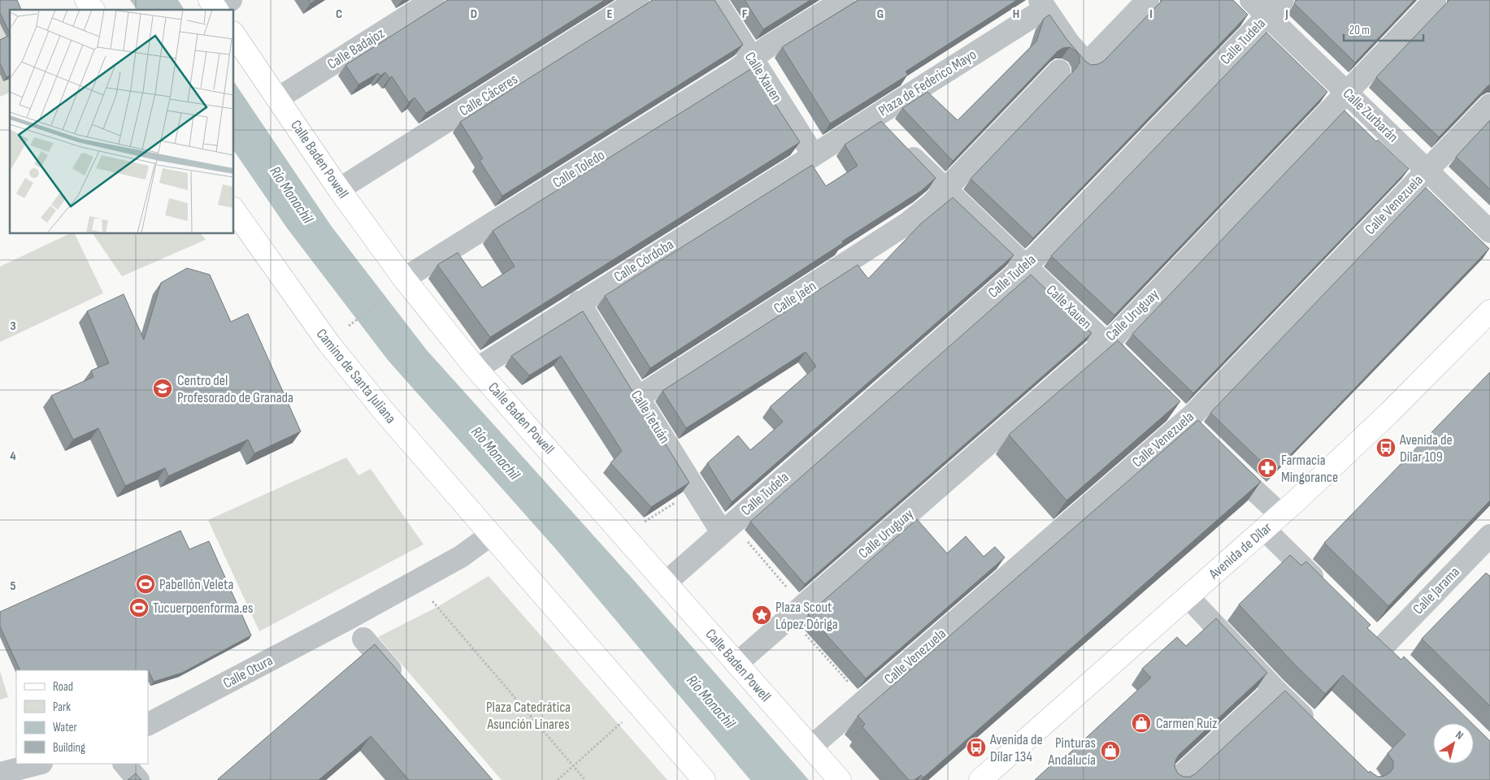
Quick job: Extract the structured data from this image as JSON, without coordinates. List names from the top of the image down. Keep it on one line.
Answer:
{"streets":{"main road":["Calle Baden Powell","Camino de Santa Juliana","Avenida de Dílar"],"street":["Calle Tudela","Calle Badajoz","Calle Xauen","Plaza de Federico Mayo","Calle Cáceres","Calle Zurbarán","Calle Toledo","Calle Venezuela","Calle Córdoba","Calle Jaén","Calle Uruguay","Calle Tetuán","Calle Jarama","Calle Otura"]},"crossings":[["Calle Tudela","Calle Xauen"],["Calle Tudela","Calle Zurbarán"],["Calle Tudela","Calle Tetuán"],["Calle Badajoz","Calle Baden Powell"],["Calle Xauen","Plaza de Federico Mayo"],["Calle Xauen","Calle Toledo"],["Calle Xauen","Calle Córdoba"],["Calle Xauen","Calle Jaén"],["Calle Xauen","Calle Uruguay"],["Plaza de Federico Mayo","Calle Córdoba"],["Calle Cáceres","Calle Baden Powell"],["Calle Zurbarán","Calle Venezuela"],["Calle Zurbarán","Calle Uruguay"],["Calle Baden Powell","Calle Toledo"],["Calle Baden Powell","Calle Venezuela"],["Calle Baden Powell","Calle Córdoba"],["Calle Baden Powell","Calle Uruguay"],["Calle Córdoba","Calle Tetuán"],["Calle Jaén","Calle Tetuán"],["Camino de Santa Juliana","Calle Otura"]],"water":["Río Monachil"],"parks":["Plaza Catedrática Asunción Linares"],"places":{"school or university":["Centro del Profesorado de Granada"],"bus stop":["Avenida de Dílar 109","Avenida de Dílar 134"],"pharmacy":["Farmacia Mingorance"],"sports":["Pabellón Veleta","Tucuerpoenforma.es"],"place":["Plaza Scout López Dóriga"],"shop":["Carmen Ruiz","Pinturas Andalucía"]},"legend":["Road","Park","Water","Building"],"scale_bar":"20 m","north":"top right","grid":{"columns":["C","D","E","F","G","H","I","J"],"rows":["3","4","5"]}}
